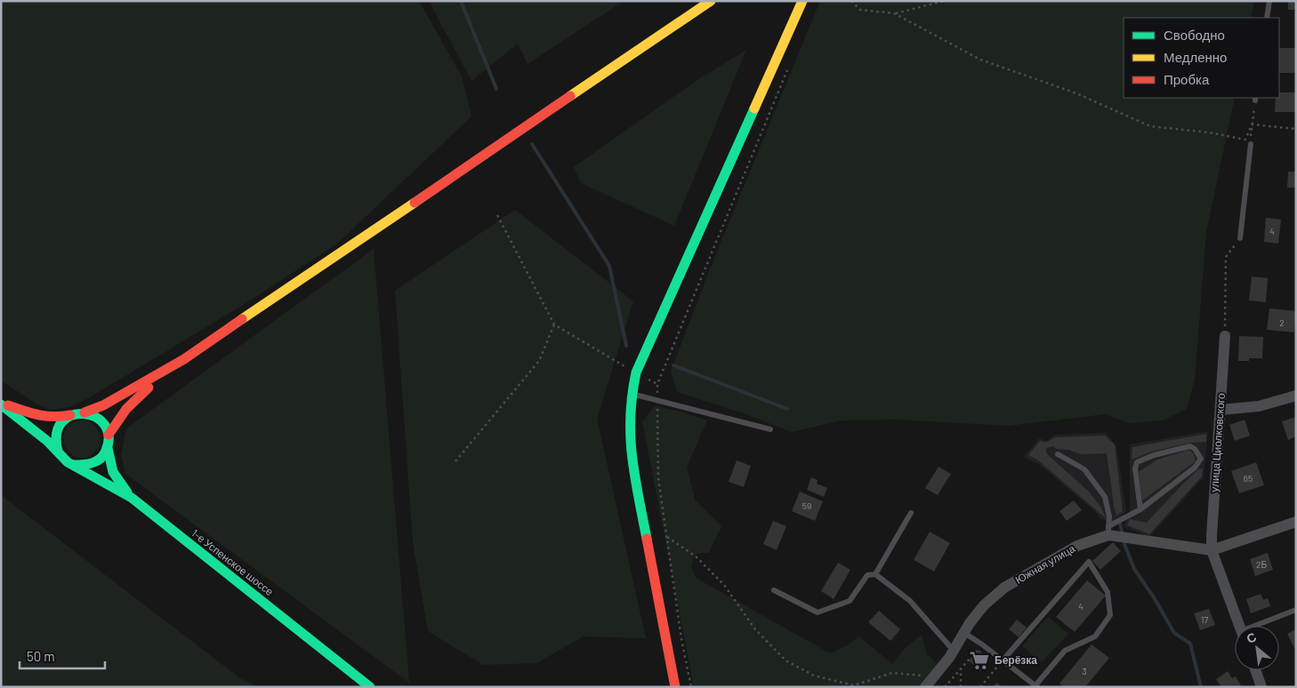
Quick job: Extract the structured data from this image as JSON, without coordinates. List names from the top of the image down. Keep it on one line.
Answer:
{"streets":{"main road":["1-е Успенское шоссе"],"street":["улица Циолковского","Южная улица"]},"crossings":[["улица Циолковского","Южная улица"]],"places":{"supermarket":["Берёзка"]},"house_numbers":["4","2","65","59","2Б","4","17","3"],"legend":["Свободно","Медленно","Пробка"],"scale_bar":"50 m","north":"top left"}
